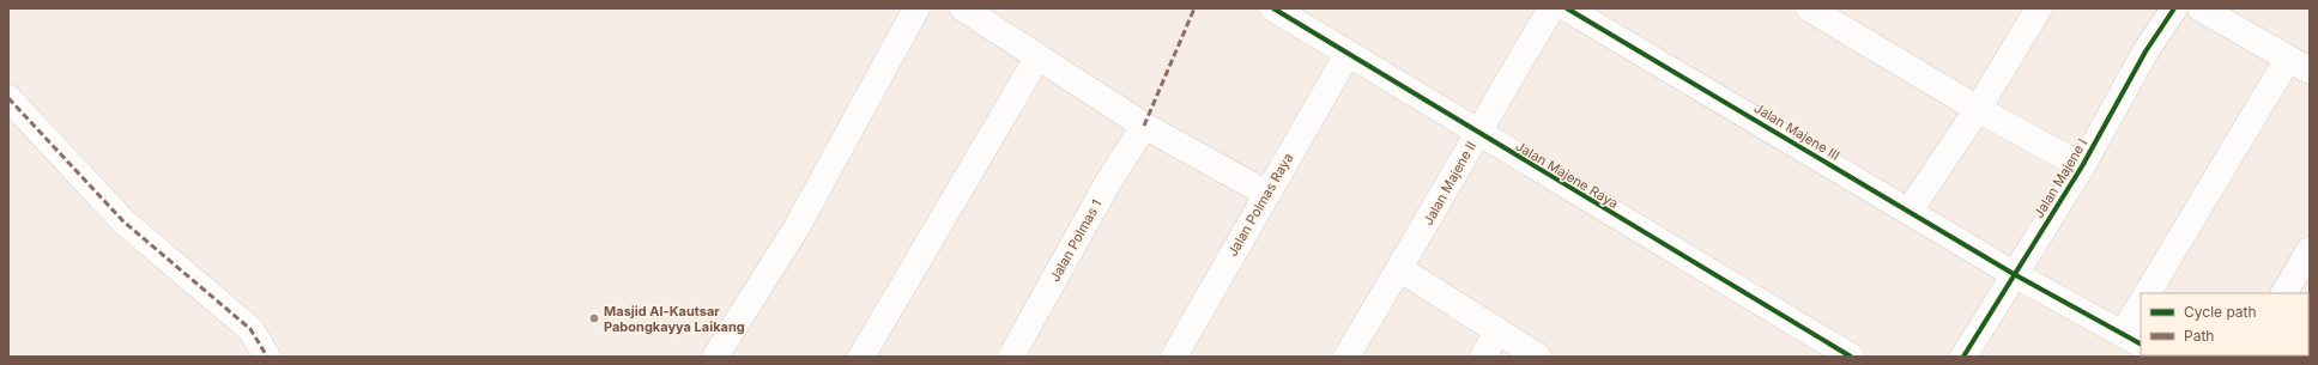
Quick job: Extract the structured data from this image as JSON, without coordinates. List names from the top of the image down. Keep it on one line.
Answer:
{"streets":{"street":["Jalan Majene III","Jalan Majene Raya","Jalan Majene I","Jalan Majene II","Jalan Polmas Raya","Jalan Polmas 1"]},"crossings":[["Jalan Majene III","Jalan Majene I"],["Jalan Majene Raya","Jalan Majene II"],["Jalan Majene Raya","Jalan Polmas Raya"]],"places":["Masjid Al-Kautsar Pabongkayya Laikang"],"legend":["Cycle path","Path"]}
